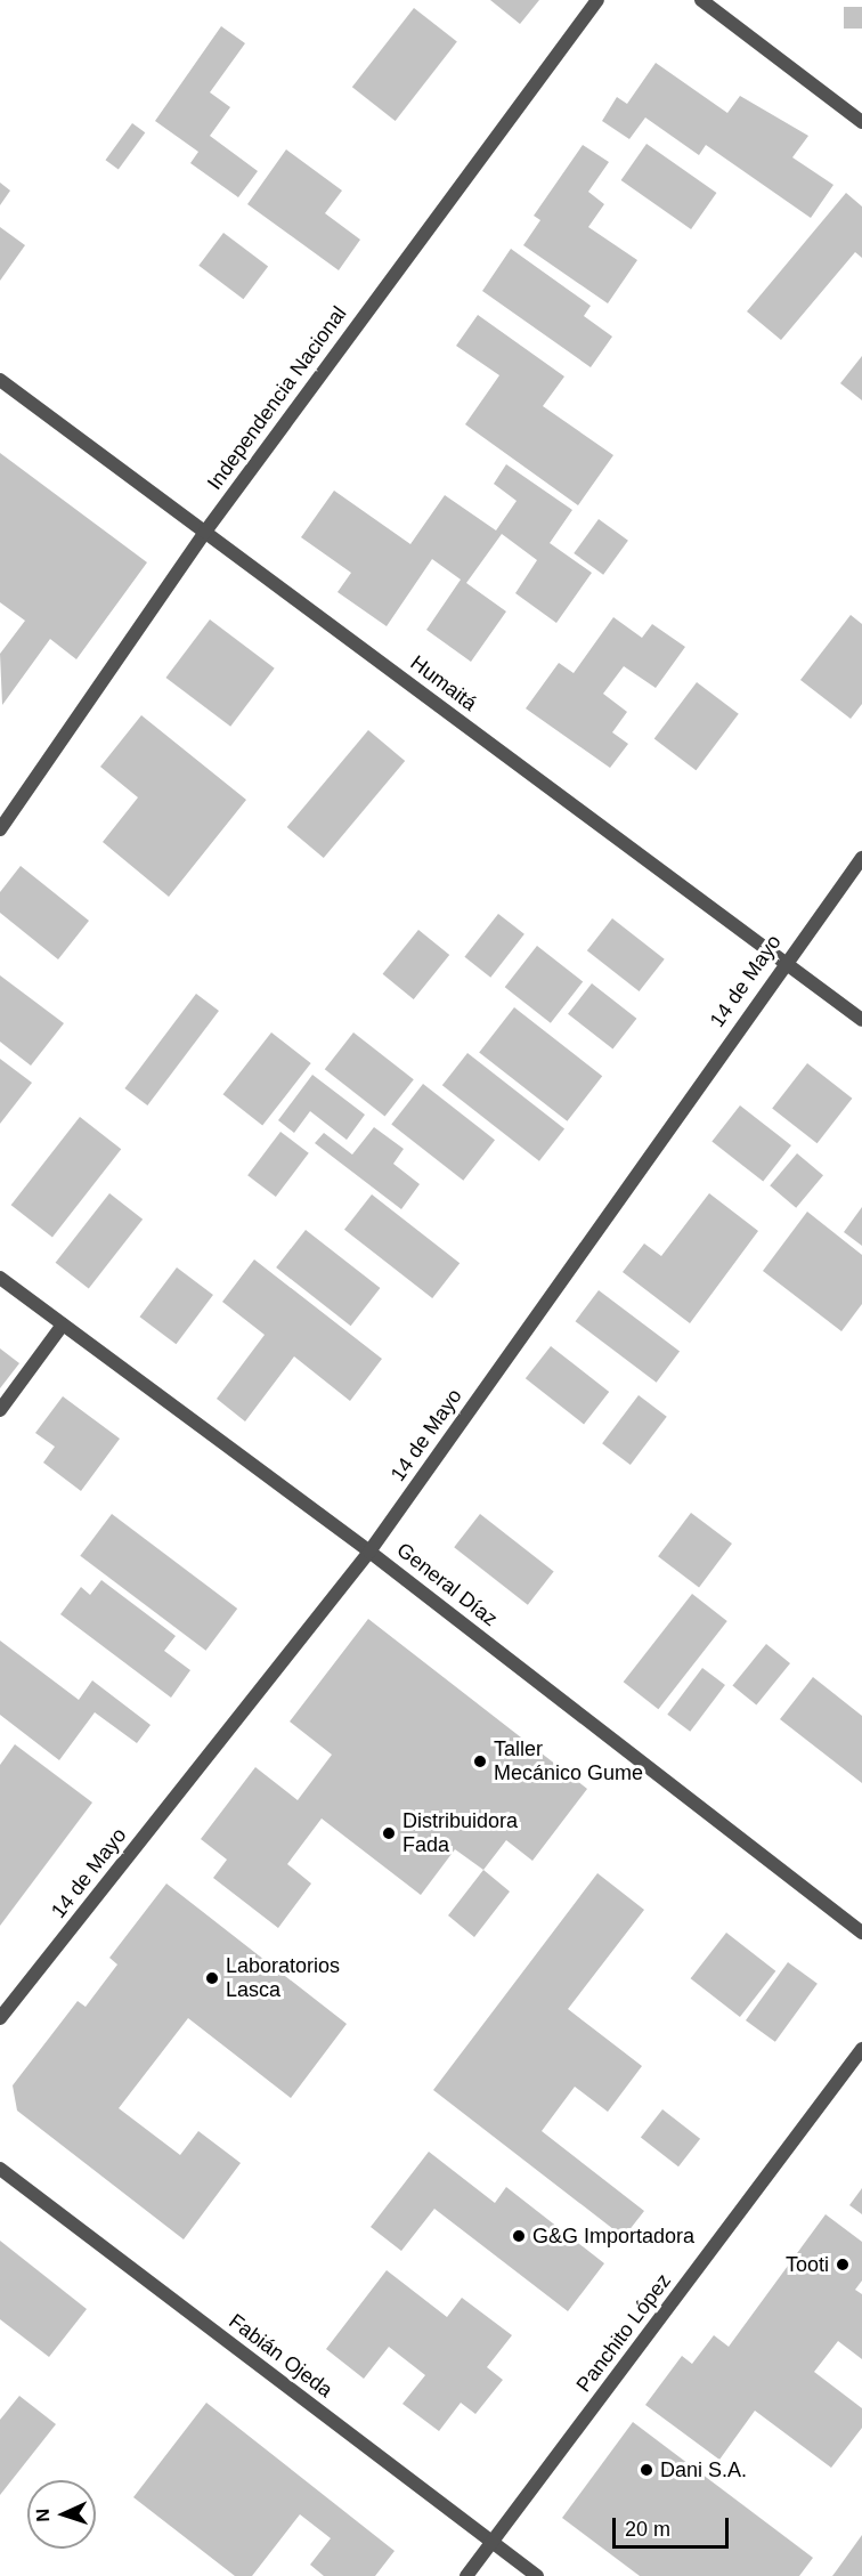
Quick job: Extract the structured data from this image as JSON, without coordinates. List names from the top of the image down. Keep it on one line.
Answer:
{"streets":{"street":["Independencia Nacional","Humaitá","14 de Mayo","General Díaz","Panchito López","Fabián Ojeda"]},"crossings":[["Independencia Nacional","Humaitá"],["Humaitá","14 de Mayo"],["14 de Mayo","General Díaz"],["Panchito López","Fabián Ojeda"]],"places":["Taller Mecánico Gume","Distribuidora Fada","Laboratorios Lasca","G&G Importadora","Tooti","Dani S.A."],"scale_bar":"20 m","north":"left"}
